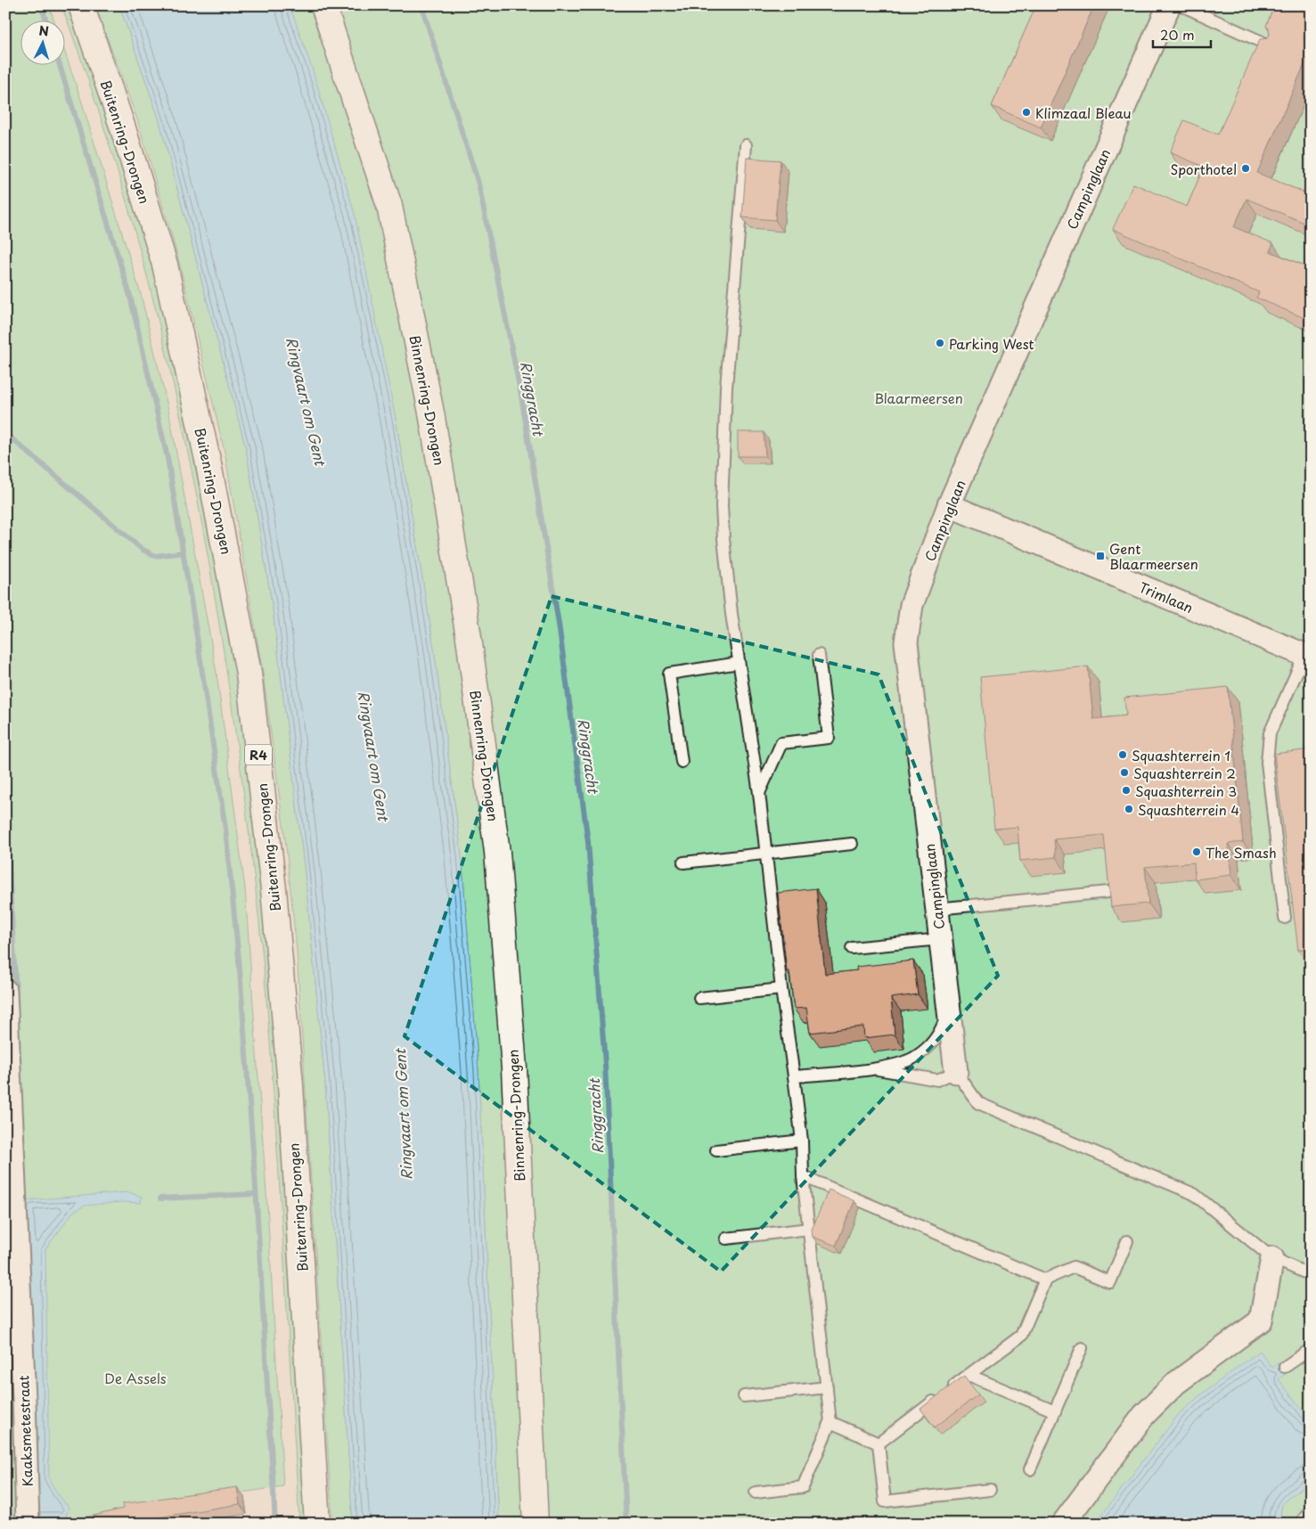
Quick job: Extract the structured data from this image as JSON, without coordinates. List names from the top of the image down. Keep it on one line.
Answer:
{"streets":{"highway":["Buitenring-Drongen","Binnenring-Drongen","R4"],"street":["Campinglaan","Trimlaan","Kaaksmetestraat"]},"crossings":[["Campinglaan","Trimlaan"]],"water":["Ringgracht","Ringvaart om Gent"],"parks":["Blaarmeersen","De Assels"],"places":{"other":["Klimzaal Bleau","Sporthotel","Parking West","Squashterrein 1","Squashterrein 2","Squashterrein 3","Squashterrein 4","The Smash"],"transit":["Gent Blaarmeersen"]},"scale_bar":"20 m","north":"top"}
